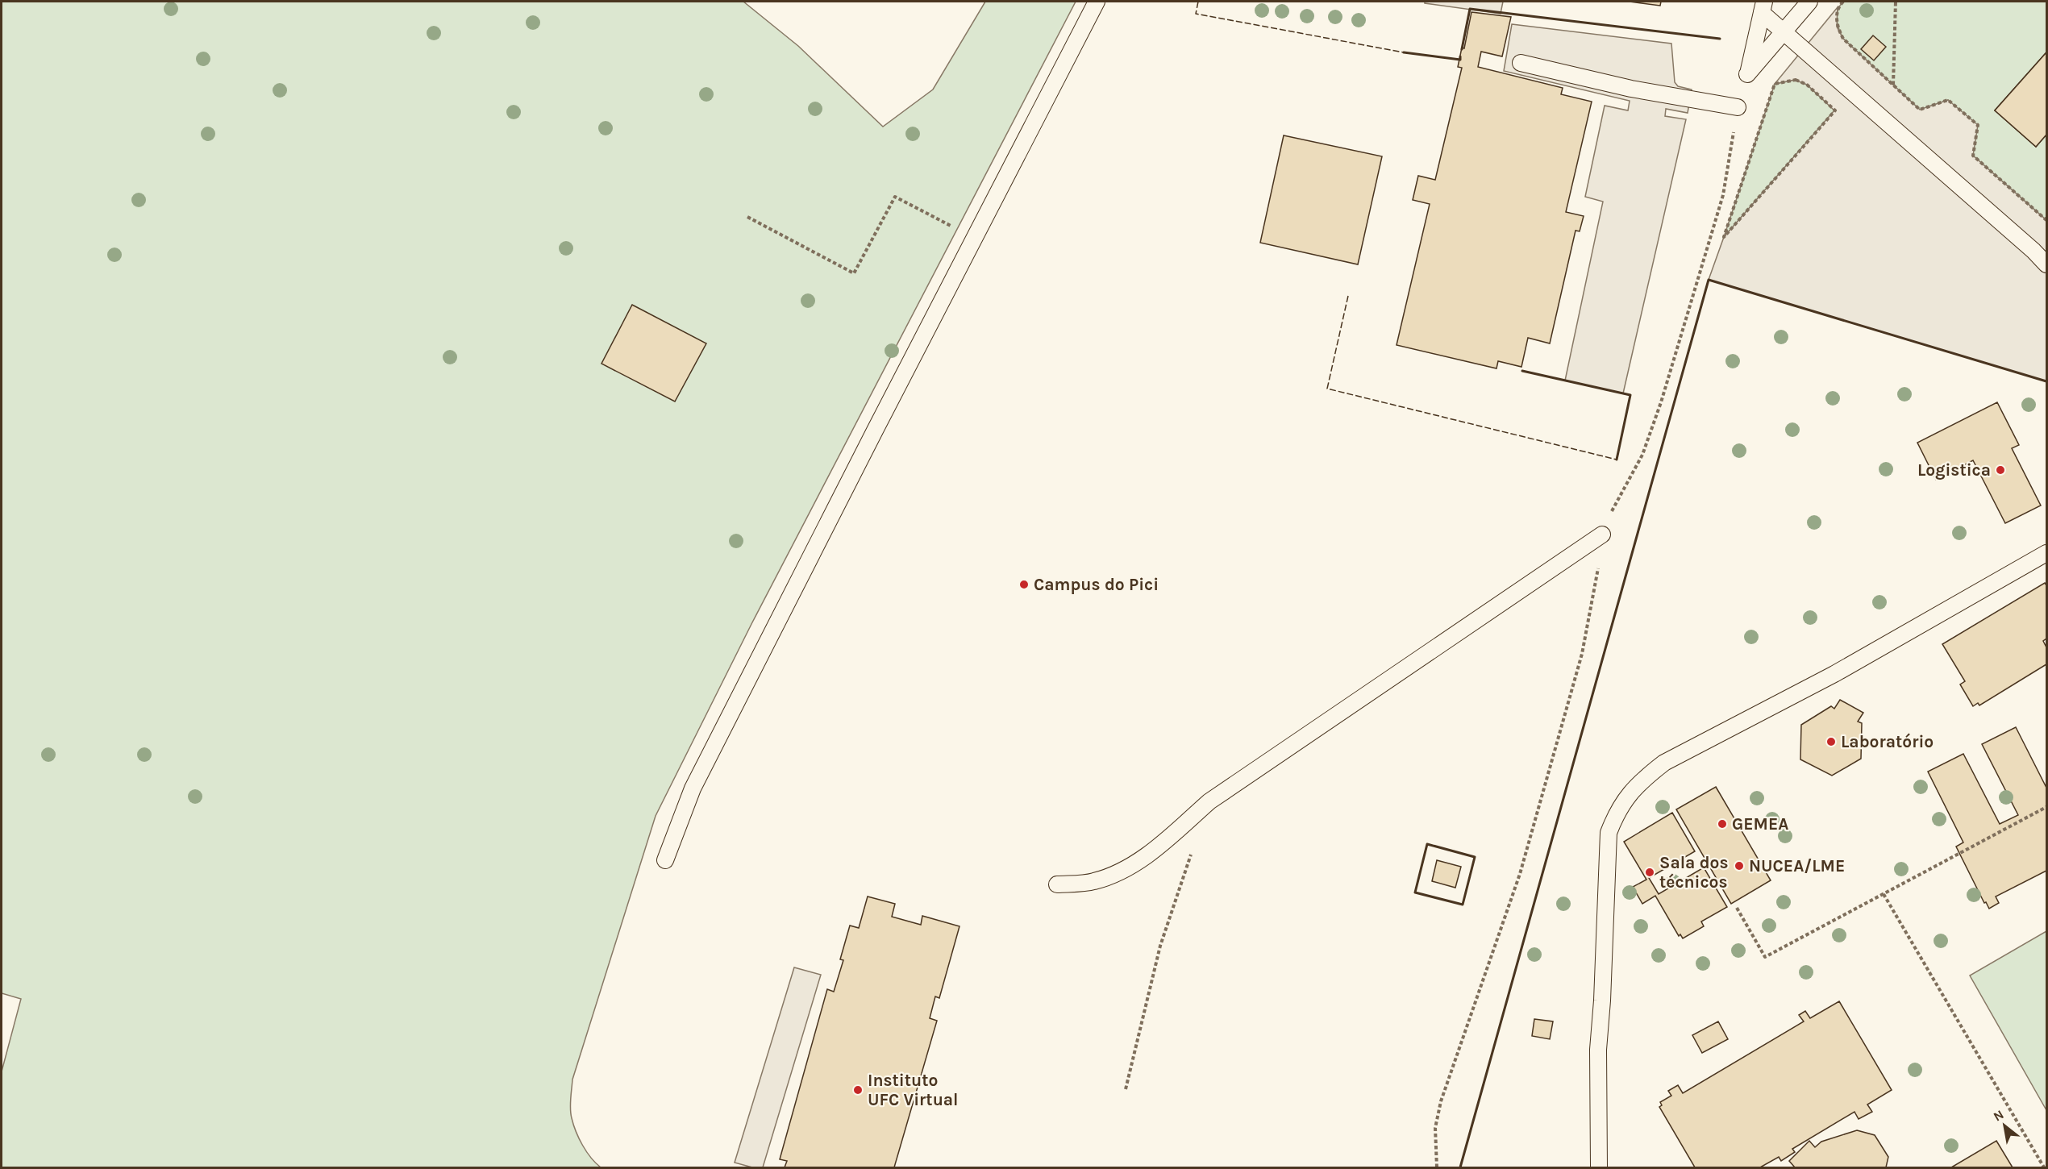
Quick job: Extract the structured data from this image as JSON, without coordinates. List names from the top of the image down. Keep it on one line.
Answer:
{"places":["Logistica","Campus do Pici","Laboratório","GEMEA","NUCEA/LME","Sala dos técnicos","Instituto UFC Virtual"],"north":"top left"}
